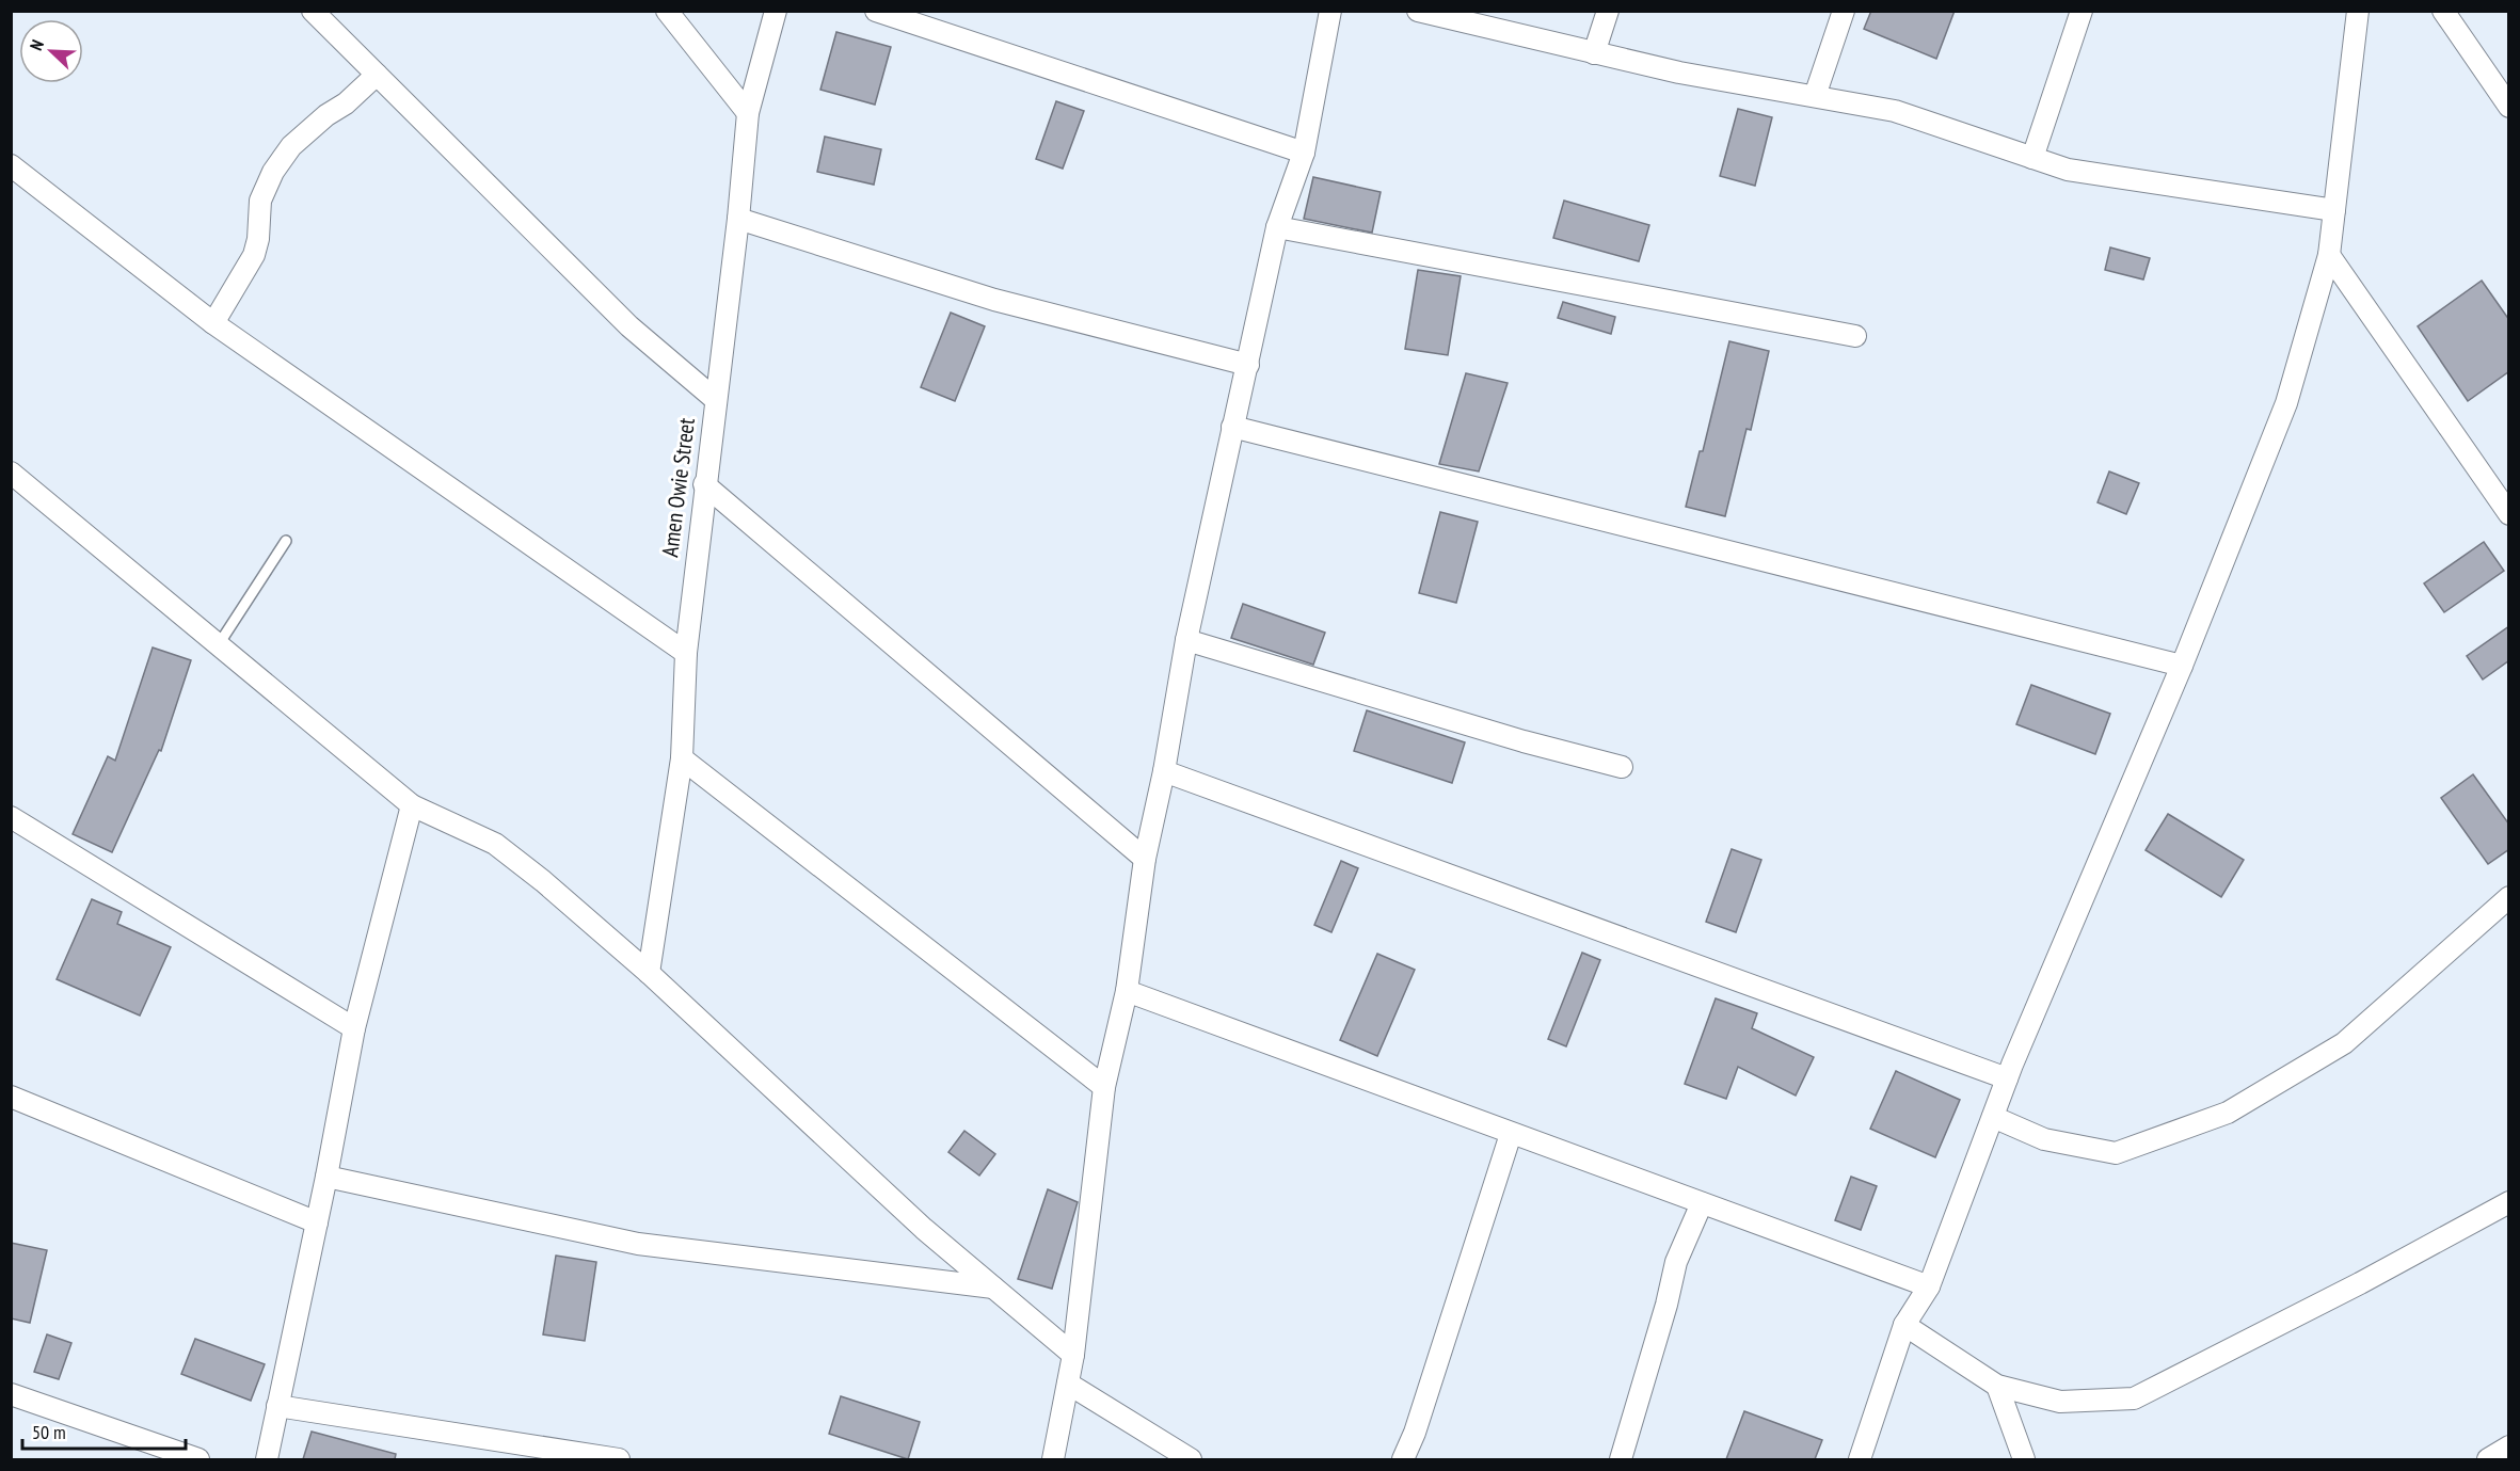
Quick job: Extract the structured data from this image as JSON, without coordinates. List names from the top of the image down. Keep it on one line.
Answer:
{"streets":{"street":["Amen Owie Street"]},"scale_bar":"50 m","north":"top left"}
